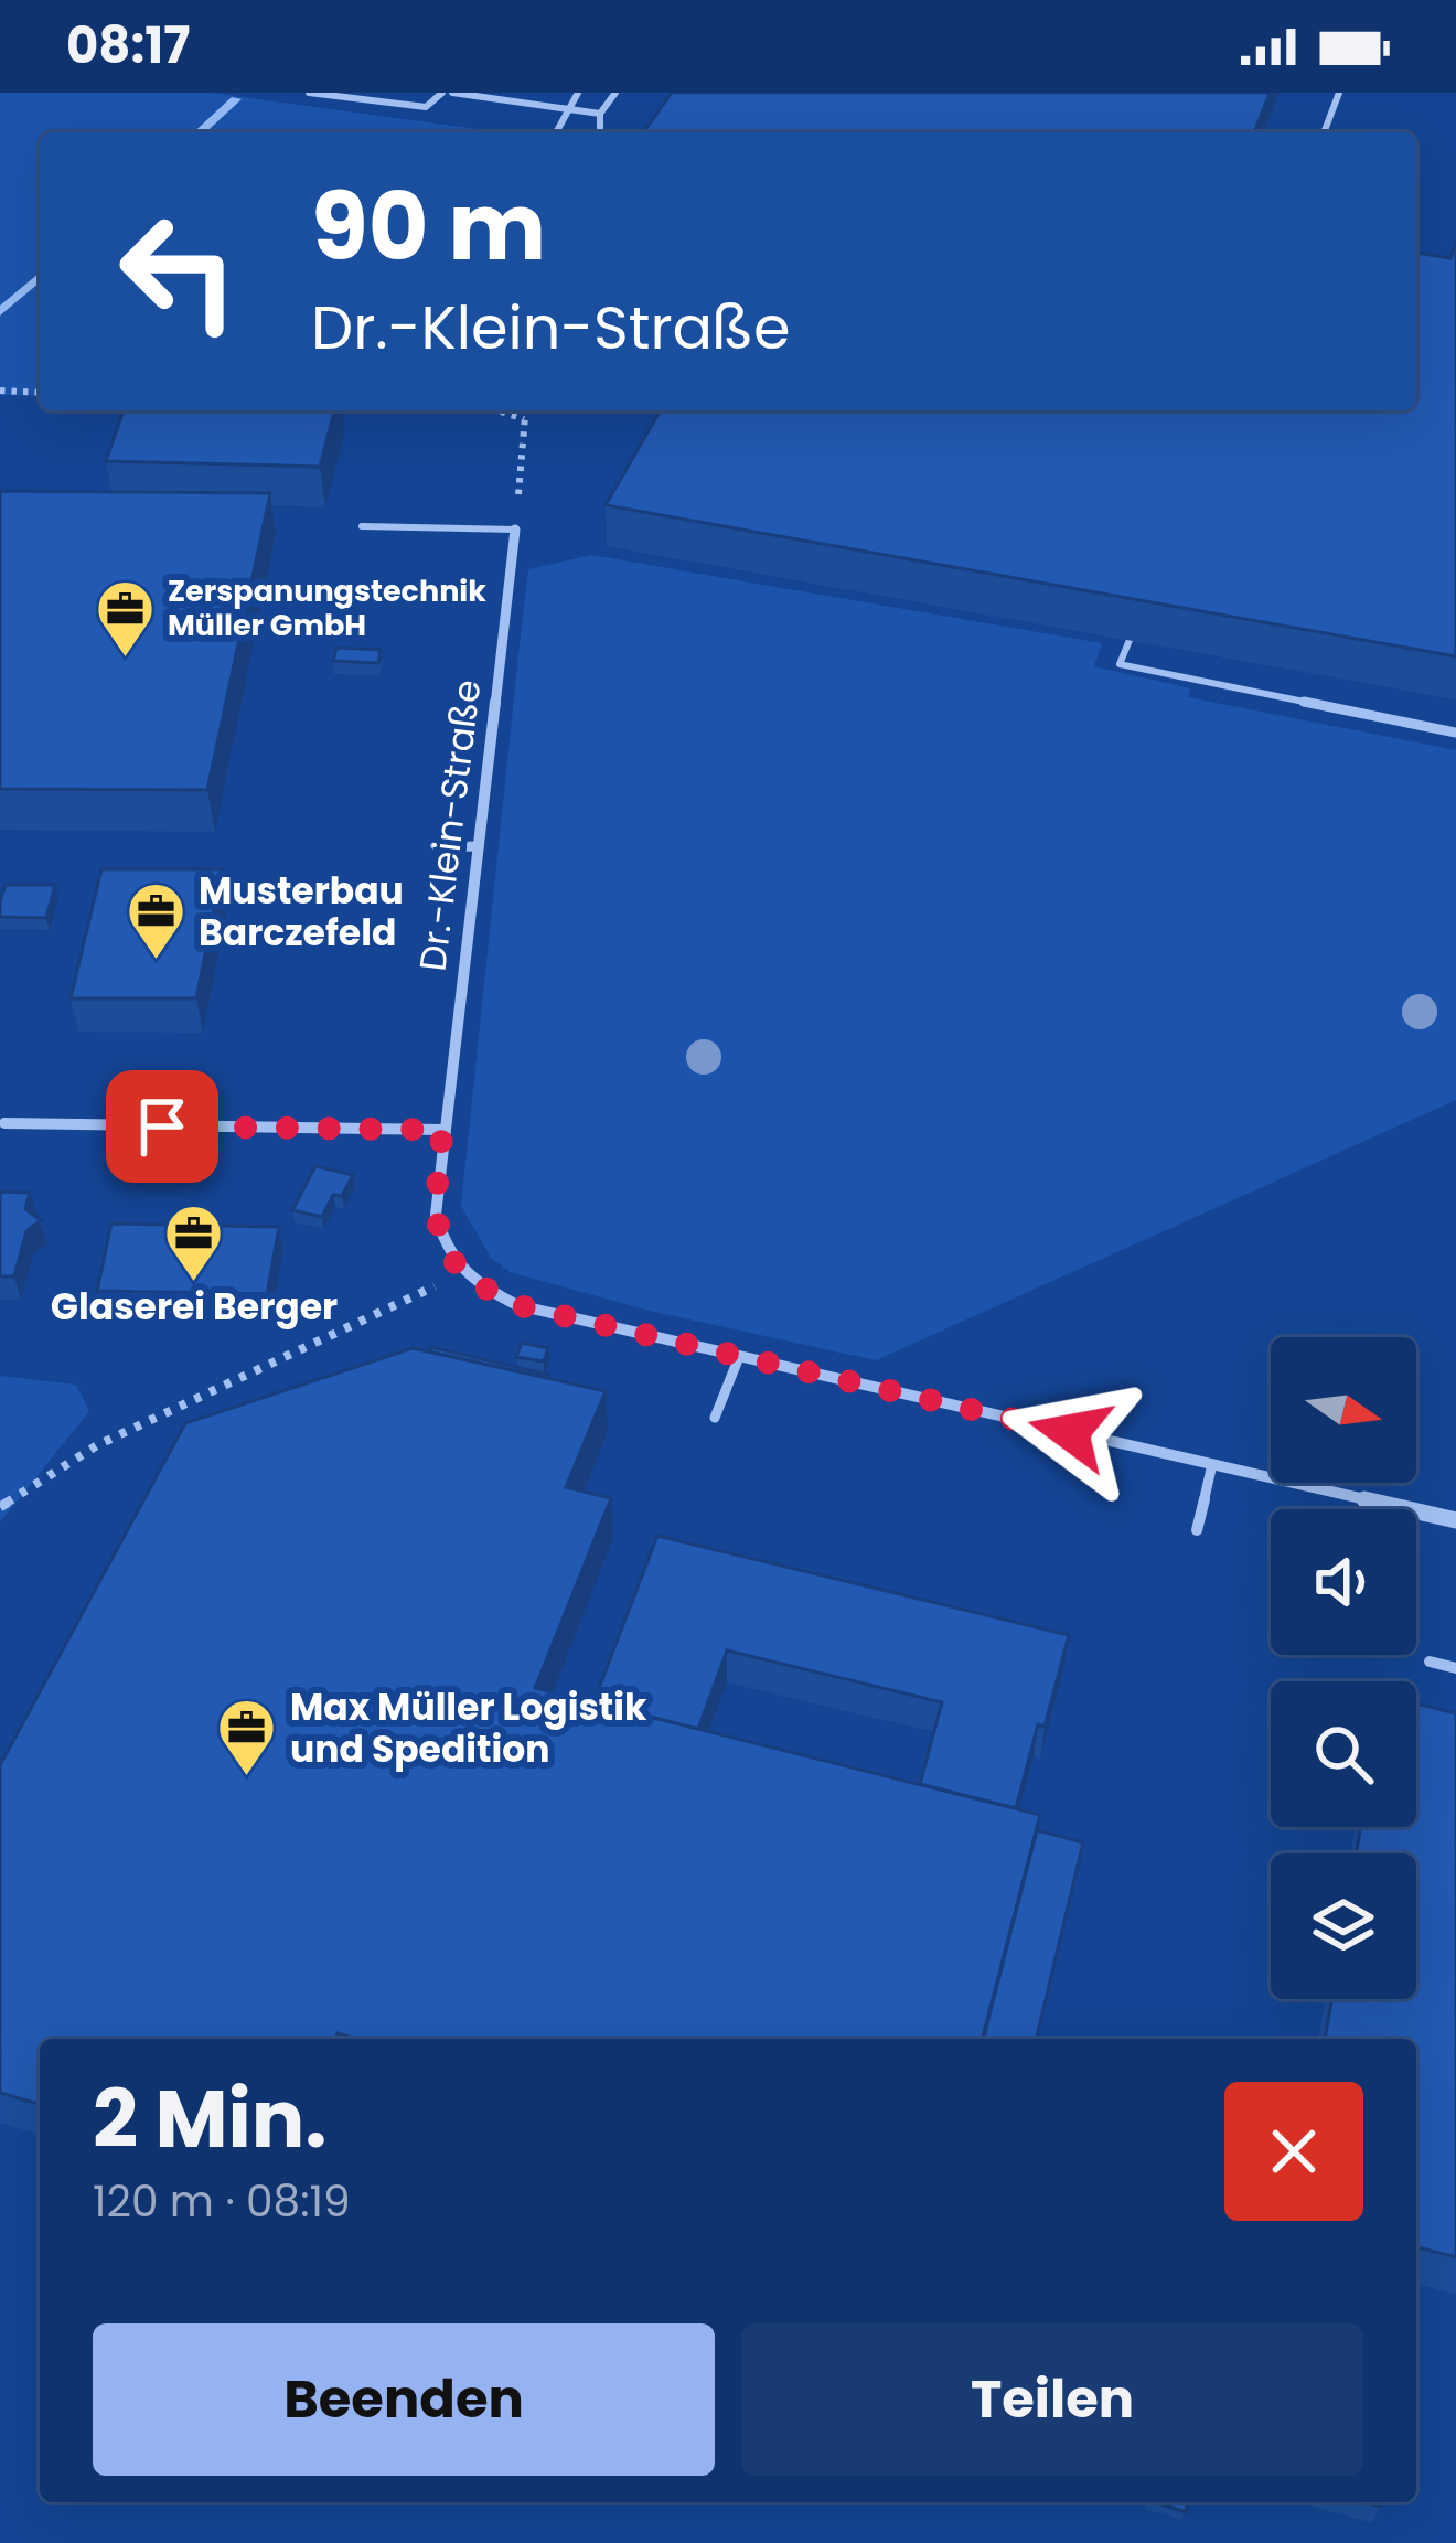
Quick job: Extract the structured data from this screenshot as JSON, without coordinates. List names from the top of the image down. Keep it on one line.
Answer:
{"streets":{"street":["Dr.-Klein-Straße"]},"places":{"office":["Zerspanungstechnik Müller GmbH","Musterbau Barczefeld","Glaserei Berger","Max Müller Logistik und Spedition"]},"north":"right","page":{"status":"08:17","turn":["90 m","Dr.-Klein-Straße"],"heading":["2 Min.","120 m · 08:19"],"buttons":["Beenden","Teilen"]}}
